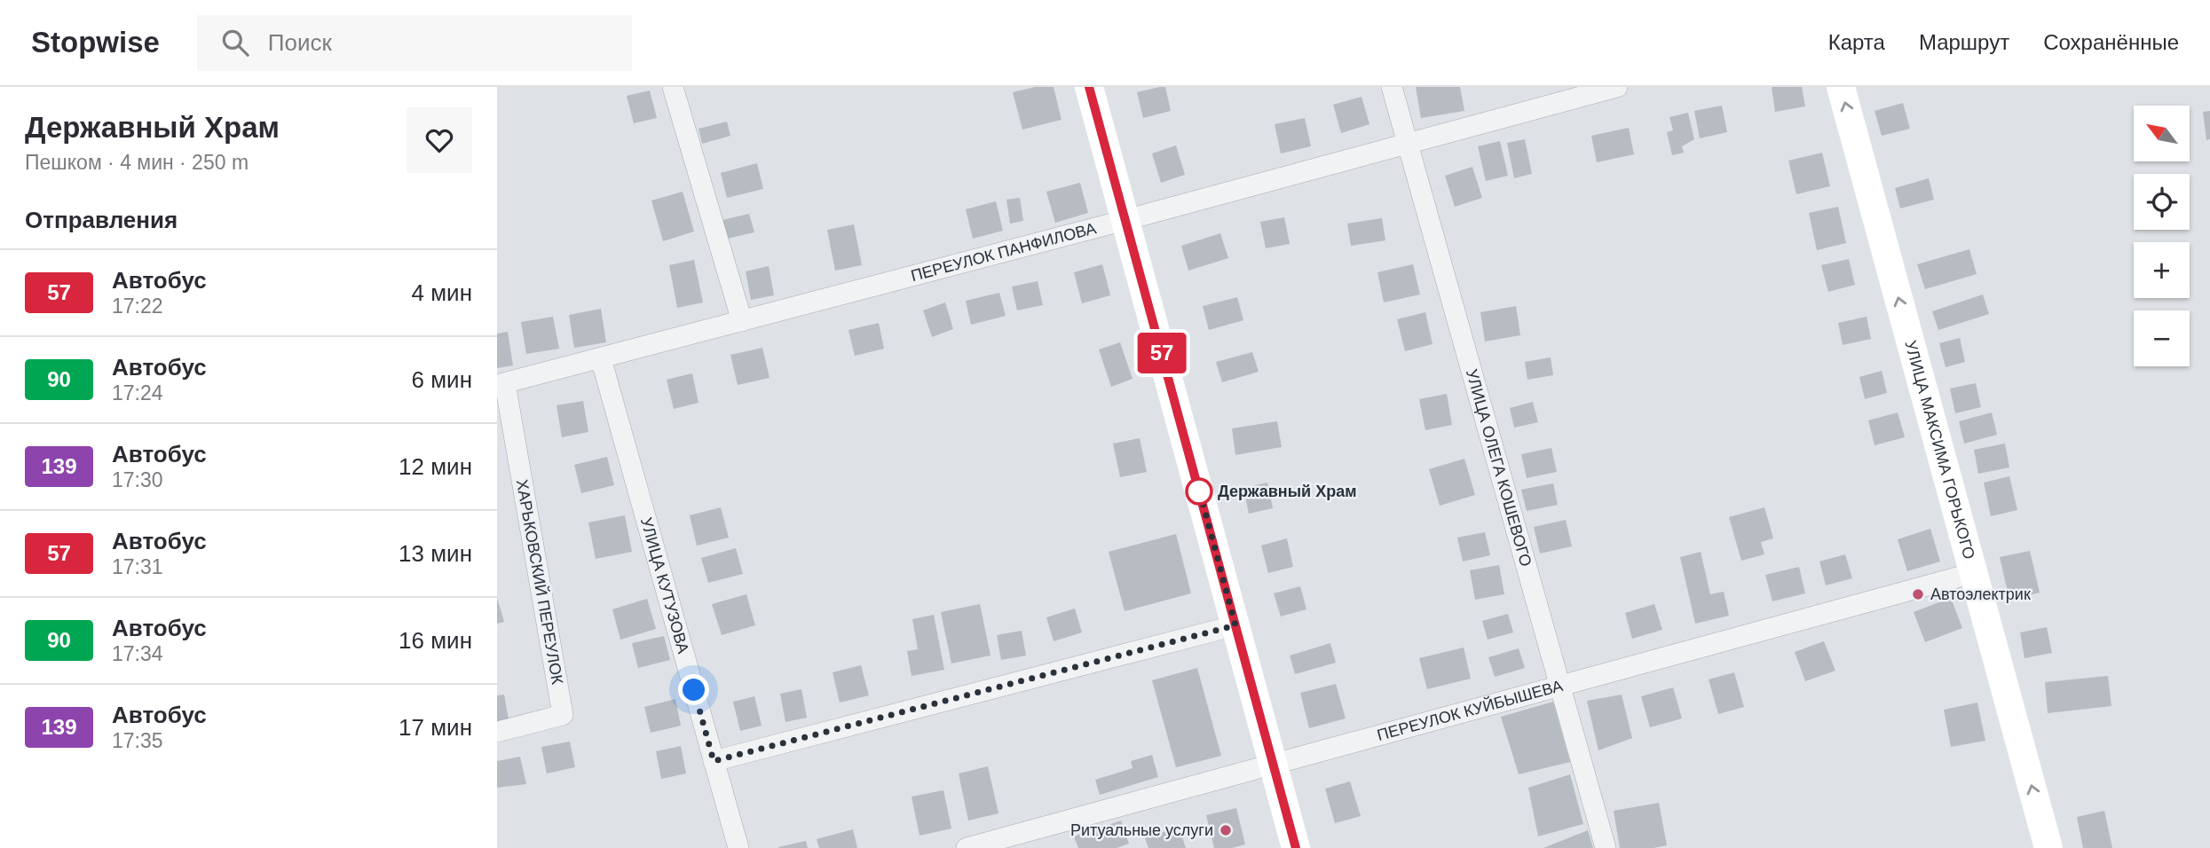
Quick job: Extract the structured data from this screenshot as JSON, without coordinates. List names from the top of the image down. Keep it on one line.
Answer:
{"streets":{"main road":["УЛИЦА МАКСИМА ГОРЬКОГО"],"street":["ПЕРЕУЛОК ПАНФИЛОВА","УЛИЦА ОЛЕГА КОШЕВОГО","ХАРЬКОВСКИЙ ПЕРЕУЛОК","УЛИЦА КУТУЗОВА","ПЕРЕУЛОК КУЙБЫШЕВА"]},"crossings":[["ПЕРЕУЛОК ПАНФИЛОВА","УЛИЦА ОЛЕГА КОШЕВОГО"],["ПЕРЕУЛОК ПАНФИЛОВА","ХАРЬКОВСКИЙ ПЕРЕУЛОК"],["ПЕРЕУЛОК ПАНФИЛОВА","УЛИЦА КУТУЗОВА"],["УЛИЦА МАКСИМА ГОРЬКОГО","ПЕРЕУЛОК КУЙБЫШЕВА"],["УЛИЦА ОЛЕГА КОШЕВОГО","ПЕРЕУЛОК КУЙБЫШЕВА"]],"one_way":["УЛИЦА МАКСИМА ГОРЬКОГО"],"places":["Державный Храм","Автоэлектрик","Ритуальные услуги"],"lines":["bus line 57"],"north":"top left","page":{"header":"Stopwise","search":"Поиск","nav":["Карта","Маршрут","Сохранённые"],"heading":[["Державный Храм","Пешком · 4 мин · 250 m"],"Отправления"],"on_map":"57","map_buttons":["+","−"],"list":[{"mark":"57","name":"Автобус","note":"17:22","value":"4 мин"},{"mark":"90","name":"Автобус","note":"17:24","value":"6 мин"},{"mark":"139","name":"Автобус","note":"17:30","value":"12 мин"},{"mark":"57","name":"Автобус","note":"17:31","value":"13 мин"},{"mark":"90","name":"Автобус","note":"17:34","value":"16 мин"},{"mark":"139","name":"Автобус","note":"17:35","value":"17 мин"}]}}
